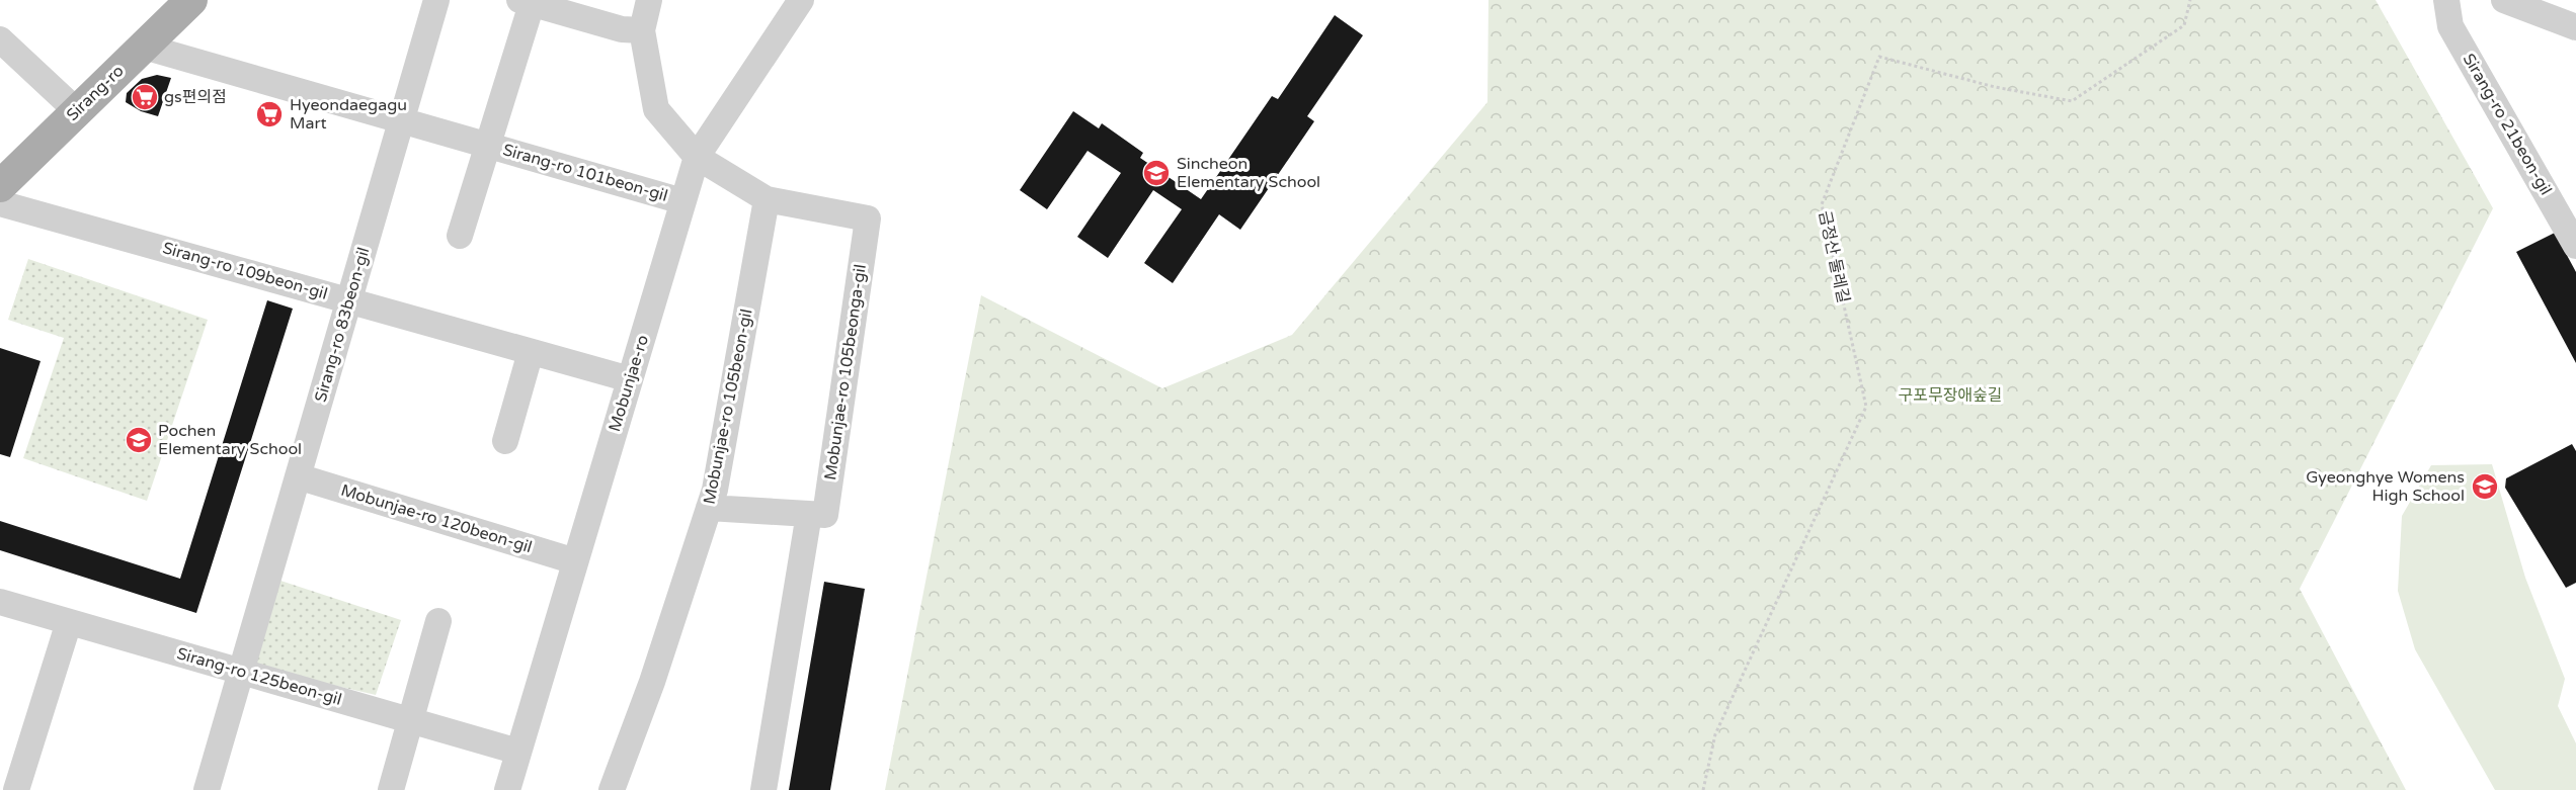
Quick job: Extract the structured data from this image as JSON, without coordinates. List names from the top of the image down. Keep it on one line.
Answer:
{"streets":{"main road":["Sirang-ro"],"street":["Sirang-ro 21beon-gil","Sirang-ro 101beon-gil","Sirang-ro 109beon-gil","Sirang-ro 83beon-gil","Mobunjae-ro 105beonga-gil","Mobunjae-ro","Mobunjae-ro 105beon-gil","Mobunjae-ro 120beon-gil","Sirang-ro 125beon-gil"],"path":["금정산 둘레길"]},"crossings":[["Sirang-ro","Sirang-ro 101beon-gil"],["Sirang-ro 101beon-gil","Sirang-ro 83beon-gil"],["Sirang-ro 101beon-gil","Mobunjae-ro"],["Sirang-ro 109beon-gil","Sirang-ro 83beon-gil"],["Sirang-ro 109beon-gil","Mobunjae-ro"],["Sirang-ro 83beon-gil","Mobunjae-ro 120beon-gil"],["Sirang-ro 83beon-gil","Sirang-ro 125beon-gil"],["Mobunjae-ro 105beonga-gil","Mobunjae-ro 105beon-gil"],["Mobunjae-ro","Mobunjae-ro 120beon-gil"],["Mobunjae-ro","Sirang-ro 125beon-gil"]],"parks":["구포무장애숲길"],"places":{"supermarket":["gs편의점","Hyeondaegagu Mart"],"school or university":["Sincheon Elementary School","Pochen Elementary School","Gyeonghye Womens High School"]}}
